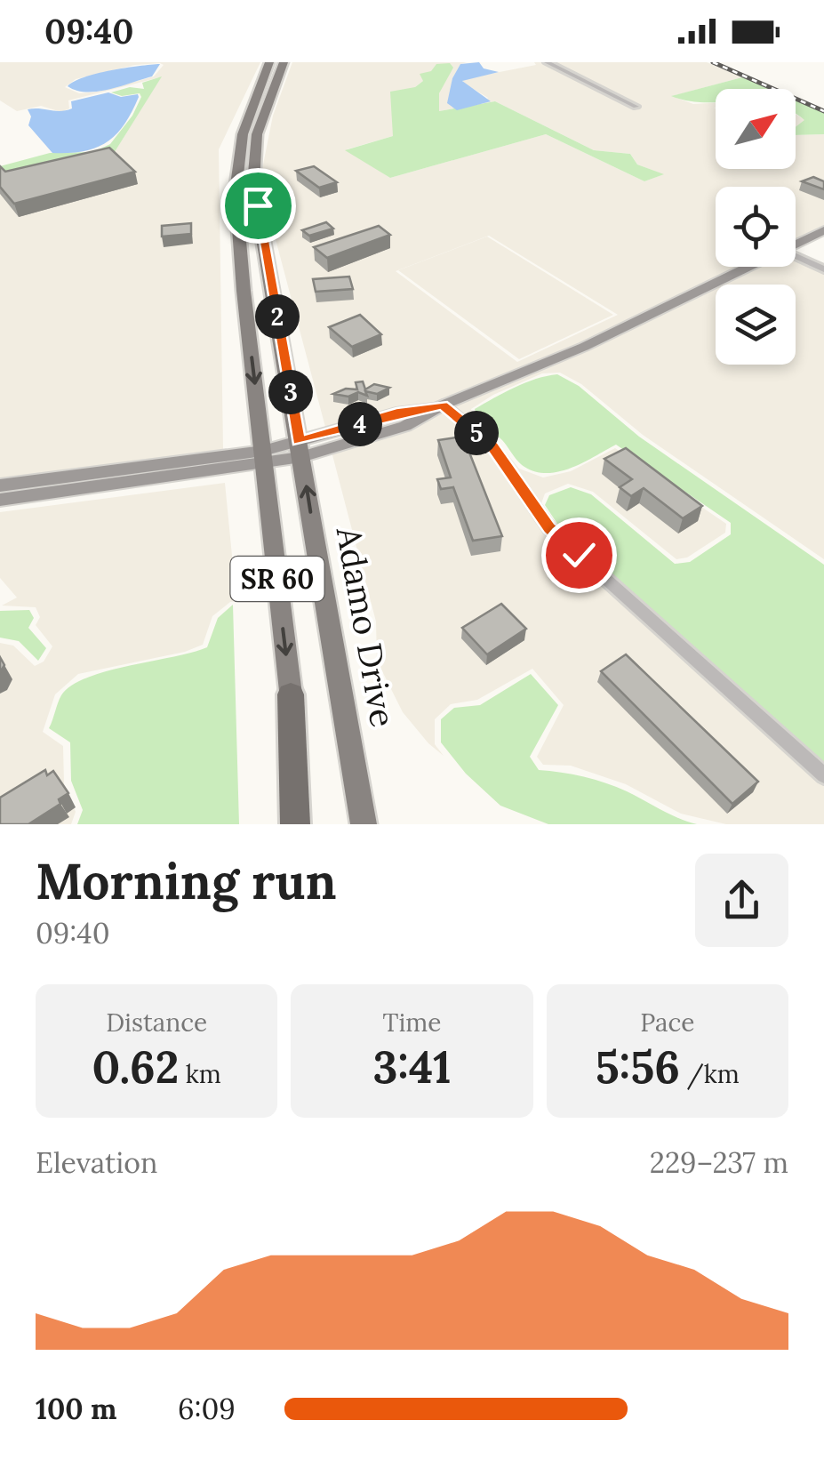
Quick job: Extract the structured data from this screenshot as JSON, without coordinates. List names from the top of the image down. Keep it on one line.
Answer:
{"streets":{"main road":["SR 60","Adamo Drive"]},"crossings":[["SR 60","Adamo Drive"]],"north":"top right","page":{"status":"09:40","pins":["2","3","4","5"],"heading":["Morning run","09:40"],"stats":[["Distance","0.62 km"],["Time","3:41"],["Pace","5:56 /km"]],"chart":["Elevation","229–237 m"],"list":[{"name":"100 m","note":"6:09"}]}}
